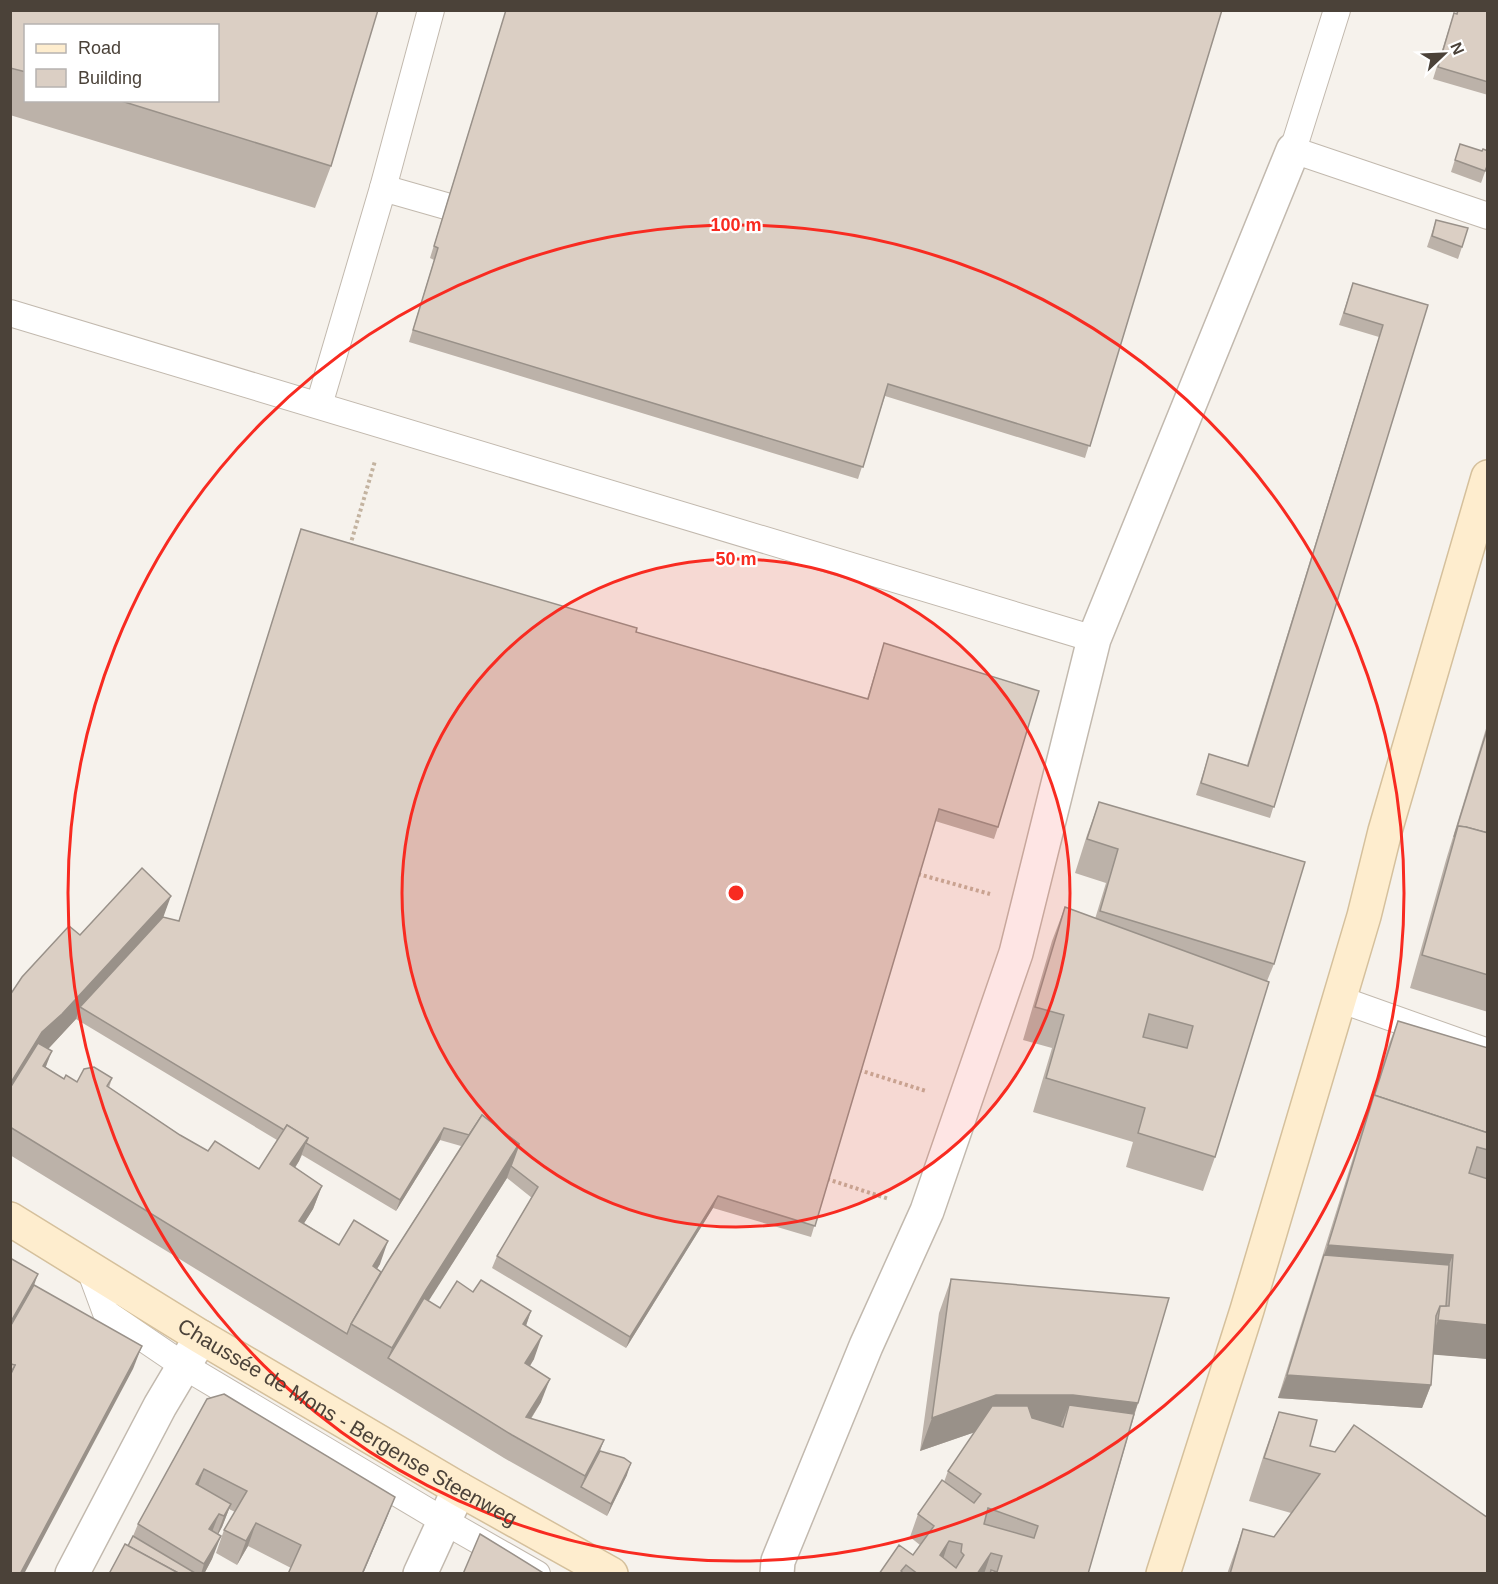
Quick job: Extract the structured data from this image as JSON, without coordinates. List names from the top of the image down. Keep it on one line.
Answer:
{"streets":{"street":["Chaussée de Mons - Bergense Steenweg"]},"legend":["Road","Building"],"north":"top right","rings":["100 m","50 m"]}
